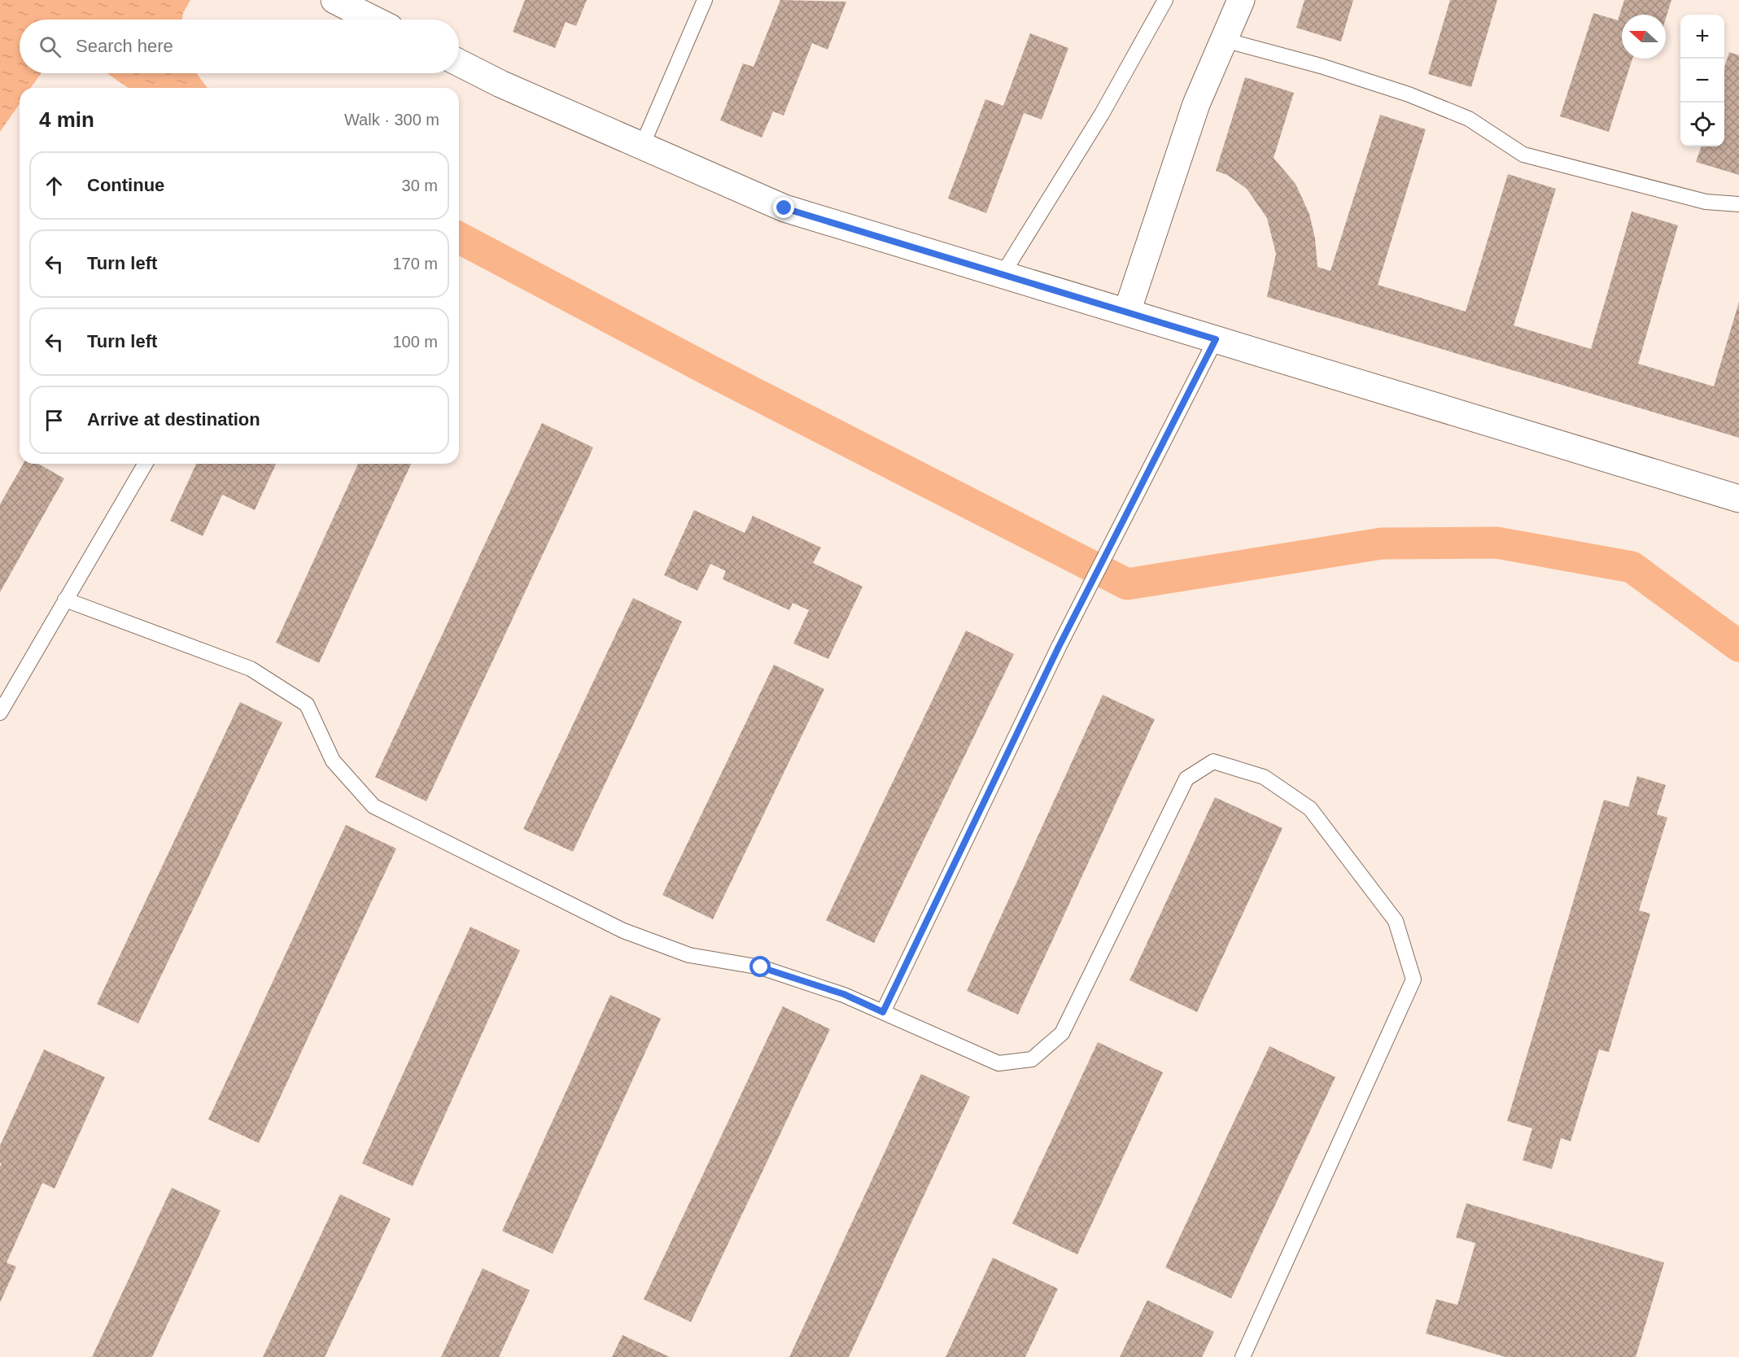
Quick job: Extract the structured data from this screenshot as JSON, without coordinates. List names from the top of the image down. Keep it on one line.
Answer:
{"north":"left","page":{"map_buttons":["+","−"],"search":"Search here","heading":["4 min","Walk · 300 m"],"list":[["Continue","30 m"],["Turn left","170 m"],["Turn left","100 m"],"Arrive at destination"]}}
